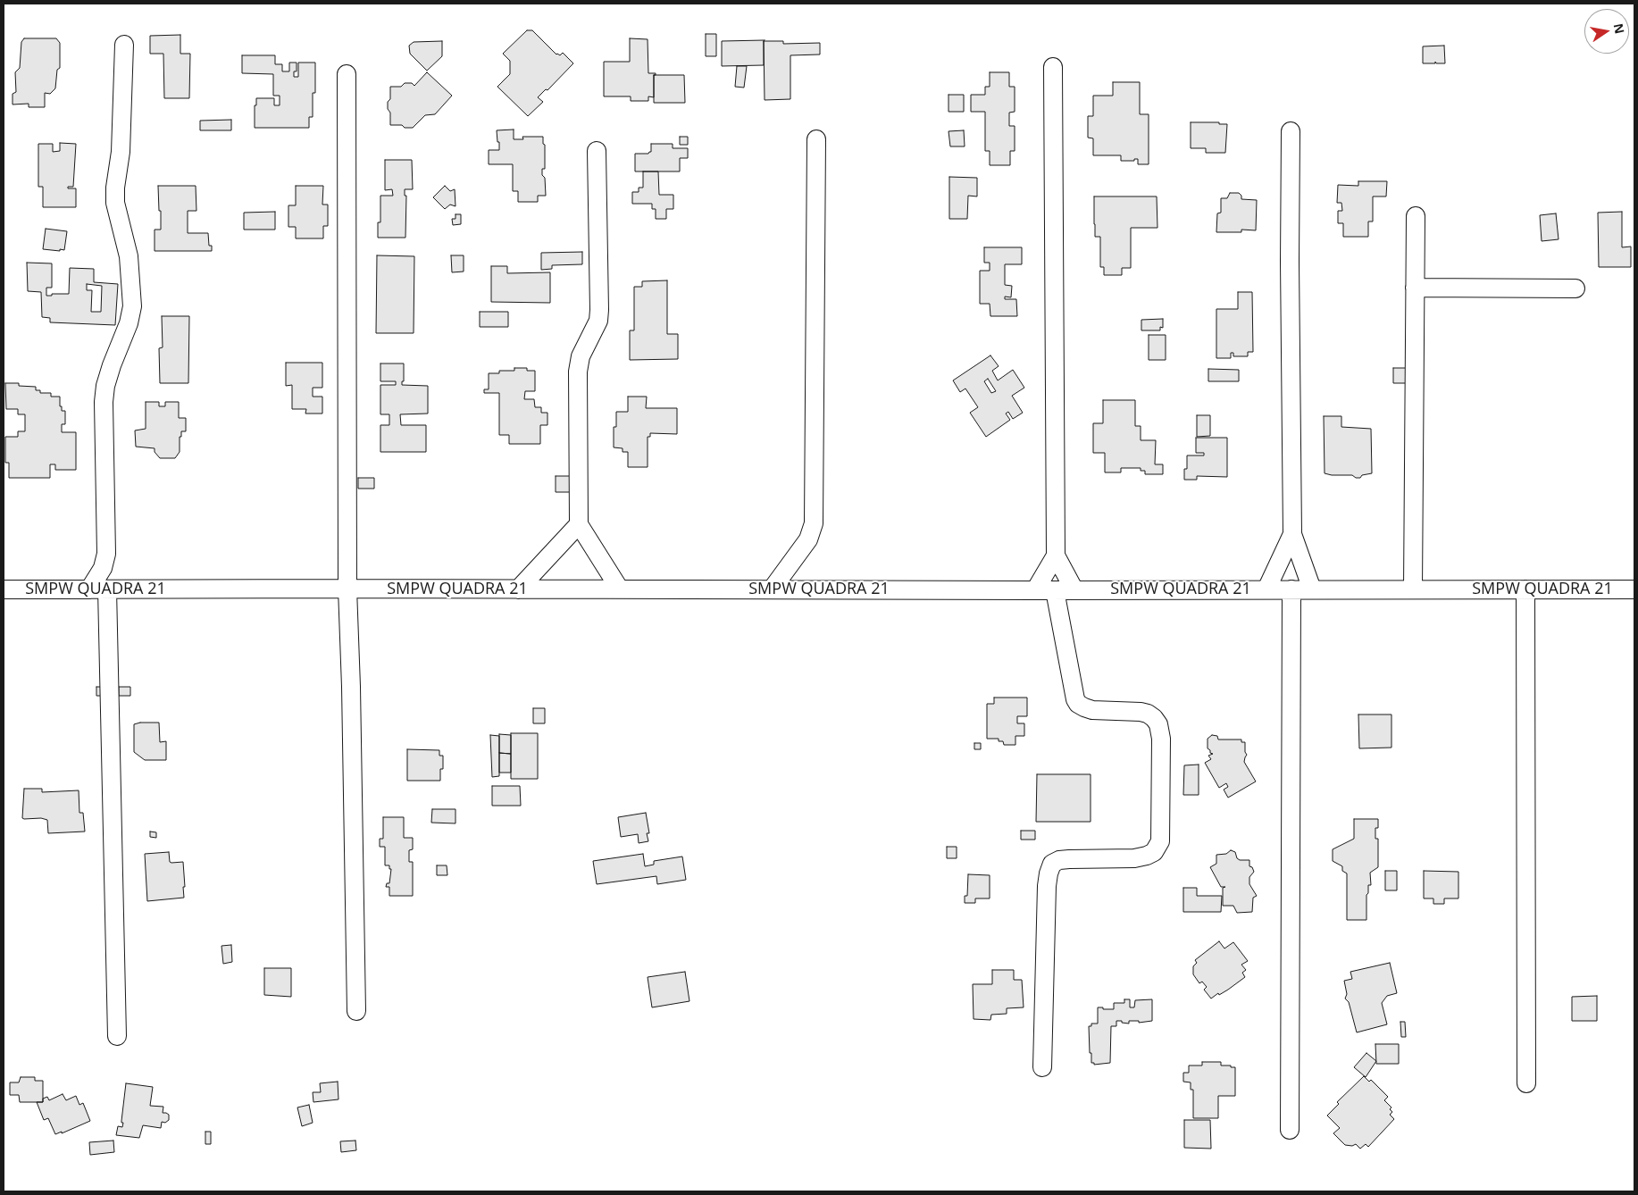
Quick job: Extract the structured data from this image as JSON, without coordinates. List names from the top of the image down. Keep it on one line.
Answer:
{"streets":{"street":["SMPW QUADRA 21"]},"north":"right"}
